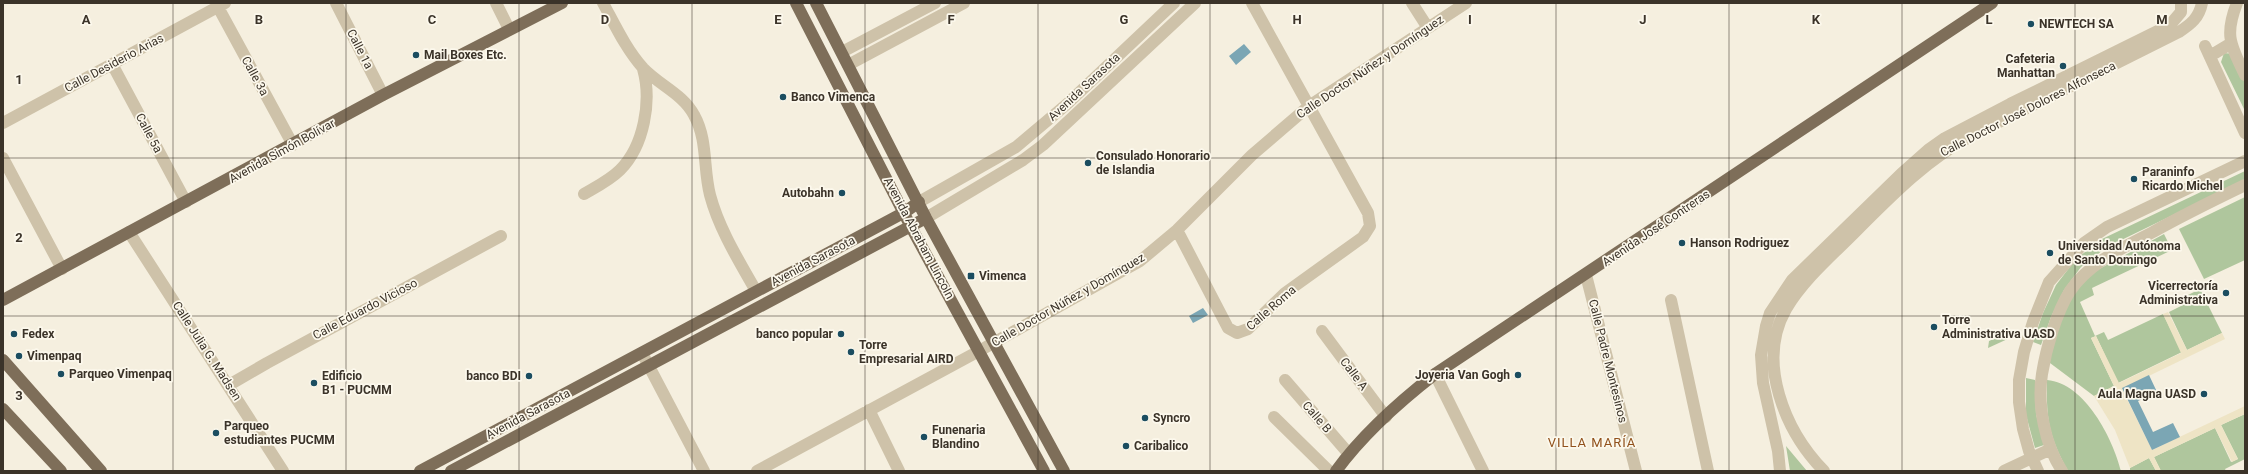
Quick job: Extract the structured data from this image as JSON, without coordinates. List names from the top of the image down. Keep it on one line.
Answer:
{"streets":{"main road":["Avenida Sarasota","Avenida Simón Bolívar","Avenida José Contreras","Avenida Abraham Lincoln"],"street":["Calle 1a","Calle Desiderio Arias","Calle Doctor Núñez y Domínguez","Calle 3a","Calle Doctor José Dolores Alfonseca","Calle 5a","Calle Roma","Calle Eduardo Vicioso","Calle Julia G. Madsen","Calle Padre Montesinos","Calle A","Calle B"]},"crossings":[["Calle 1a","Avenida Simón Bolívar"],["Calle Desiderio Arias","Calle 3a"],["Calle Desiderio Arias","Calle 5a"],["Calle Doctor Núñez y Domínguez","Avenida Abraham Lincoln"],["Calle Doctor Núñez y Domínguez","Calle Roma"],["Calle 3a","Avenida Simón Bolívar"],["Avenida Sarasota","Avenida Abraham Lincoln"],["Calle 5a","Avenida Simón Bolívar"],["Avenida Simón Bolívar","Calle Julia G. Madsen"],["Avenida José Contreras","Calle Padre Montesinos"],["Avenida José Contreras","Calle A"],["Avenida José Contreras","Calle B"],["Calle Eduardo Vicioso","Calle Julia G. Madsen"]],"districts":["VILLA MARÍA"],"places":{"other":["NEWTECH SA","Mail Boxes Etc.","Cafeteria Manhattan","Banco Vimenca","Consulado Honorario de Islandia","Paraninfo Ricardo Michel","Autobahn","Hanson Rodriguez","Universidad Autónoma de Santo Domingo","Vicerrectoría Administrativa","Torre Administrativa UASD","Fedex","banco popular","Torre Empresarial AIRD","Vimenpaq","Parqueo Vimenpaq","Joyeria Van Gogh","banco BDI","Edificio B1 - PUCMM","Aula Magna UASD","Syncro","Parqueo estudiantes PUCMM","Funenaria Blandino","Caribalico"],"transit":["Vimenca"]},"grid":{"columns":["A","B","C","D","E","F","G","H","I","J","K","L","M"],"rows":["1","2","3"]}}
